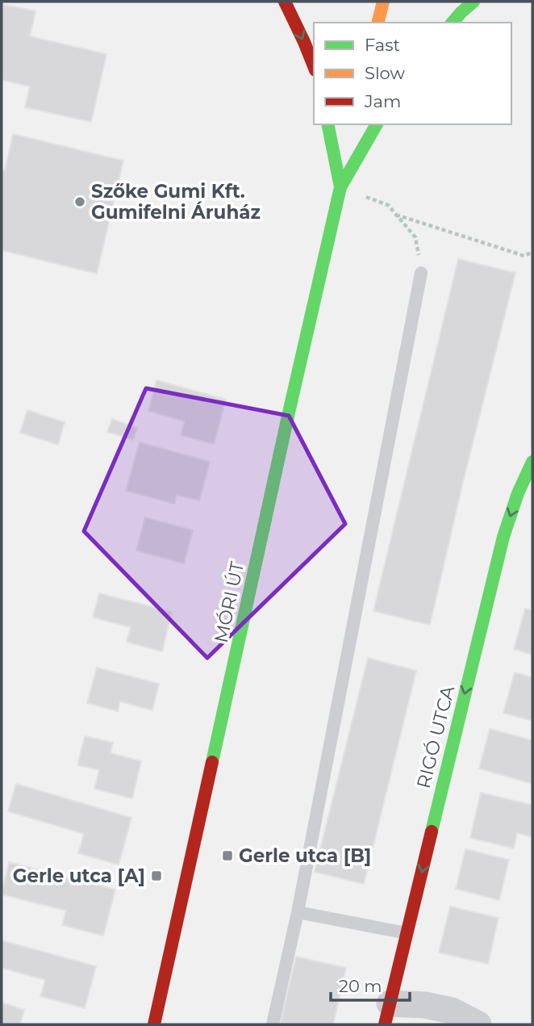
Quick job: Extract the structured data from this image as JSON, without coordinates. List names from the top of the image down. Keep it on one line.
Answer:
{"streets":{"main road":["MÓRI ÚT","RIGÓ UTCA"]},"one_way":["RIGÓ UTCA"],"places":{"other":["Szőke Gumi Kft. Gumifelni Áruház"],"transit":["Gerle utca [B]","Gerle utca [A]"]},"legend":["Fast","Slow","Jam"],"scale_bar":"20 m"}
